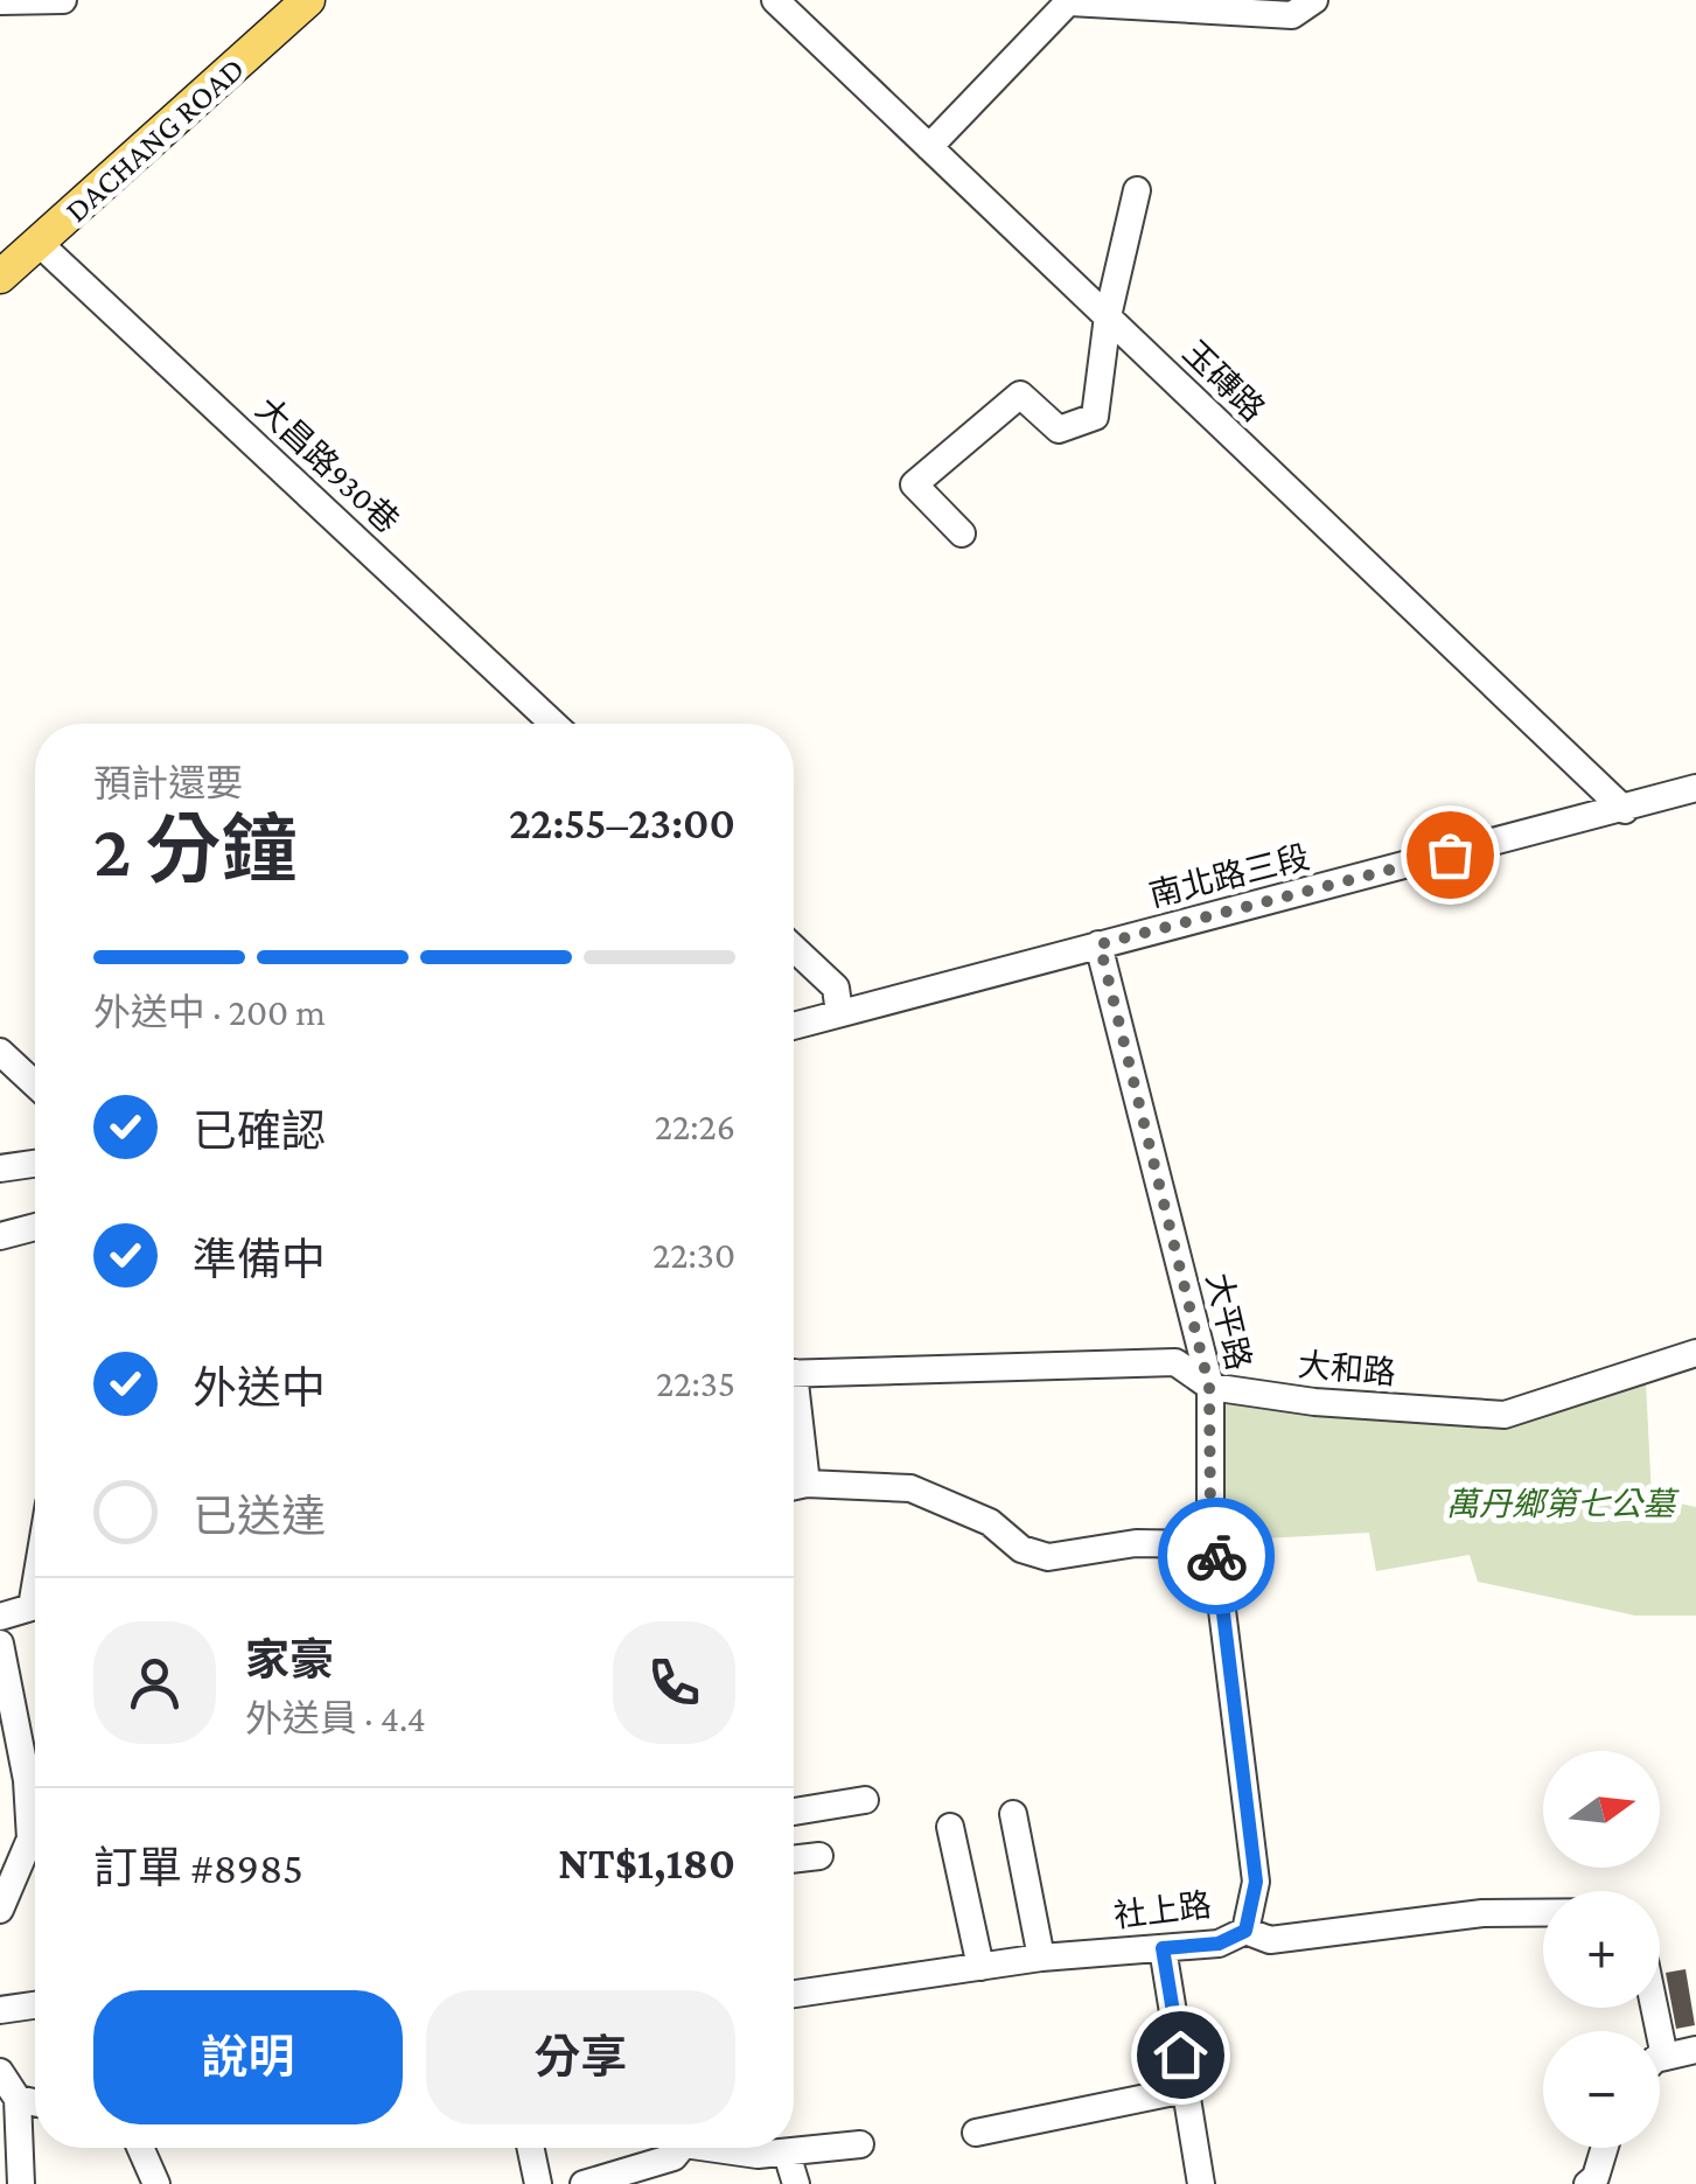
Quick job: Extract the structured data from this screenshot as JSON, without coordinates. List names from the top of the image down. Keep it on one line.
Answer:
{"streets":{"main road":["DACHANG ROAD"],"street":["玉磚路","大昌路930巷","南北路三段","大平路","大和路","社上路"]},"crossings":[["DACHANG ROAD","大昌路930巷"],["玉磚路","南北路三段"],["南北路三段","大平路"],["大平路","大和路"],["大平路","社上路"]],"parks":["萬丹鄉第七公墓"],"north":"right","page":{"heading":["2 分鐘","預計還要","22:55–23:00"],"panel":["家豪","外送員 · 4.4","訂單 #8985","NT$1,180"],"bar":"外送中 · 200 m","list":[["已確認","22:26"],["準備中","22:30"],["外送中","22:35"],"已送達"],"map_buttons":["+","−"],"buttons":["說明","分享"]}}
